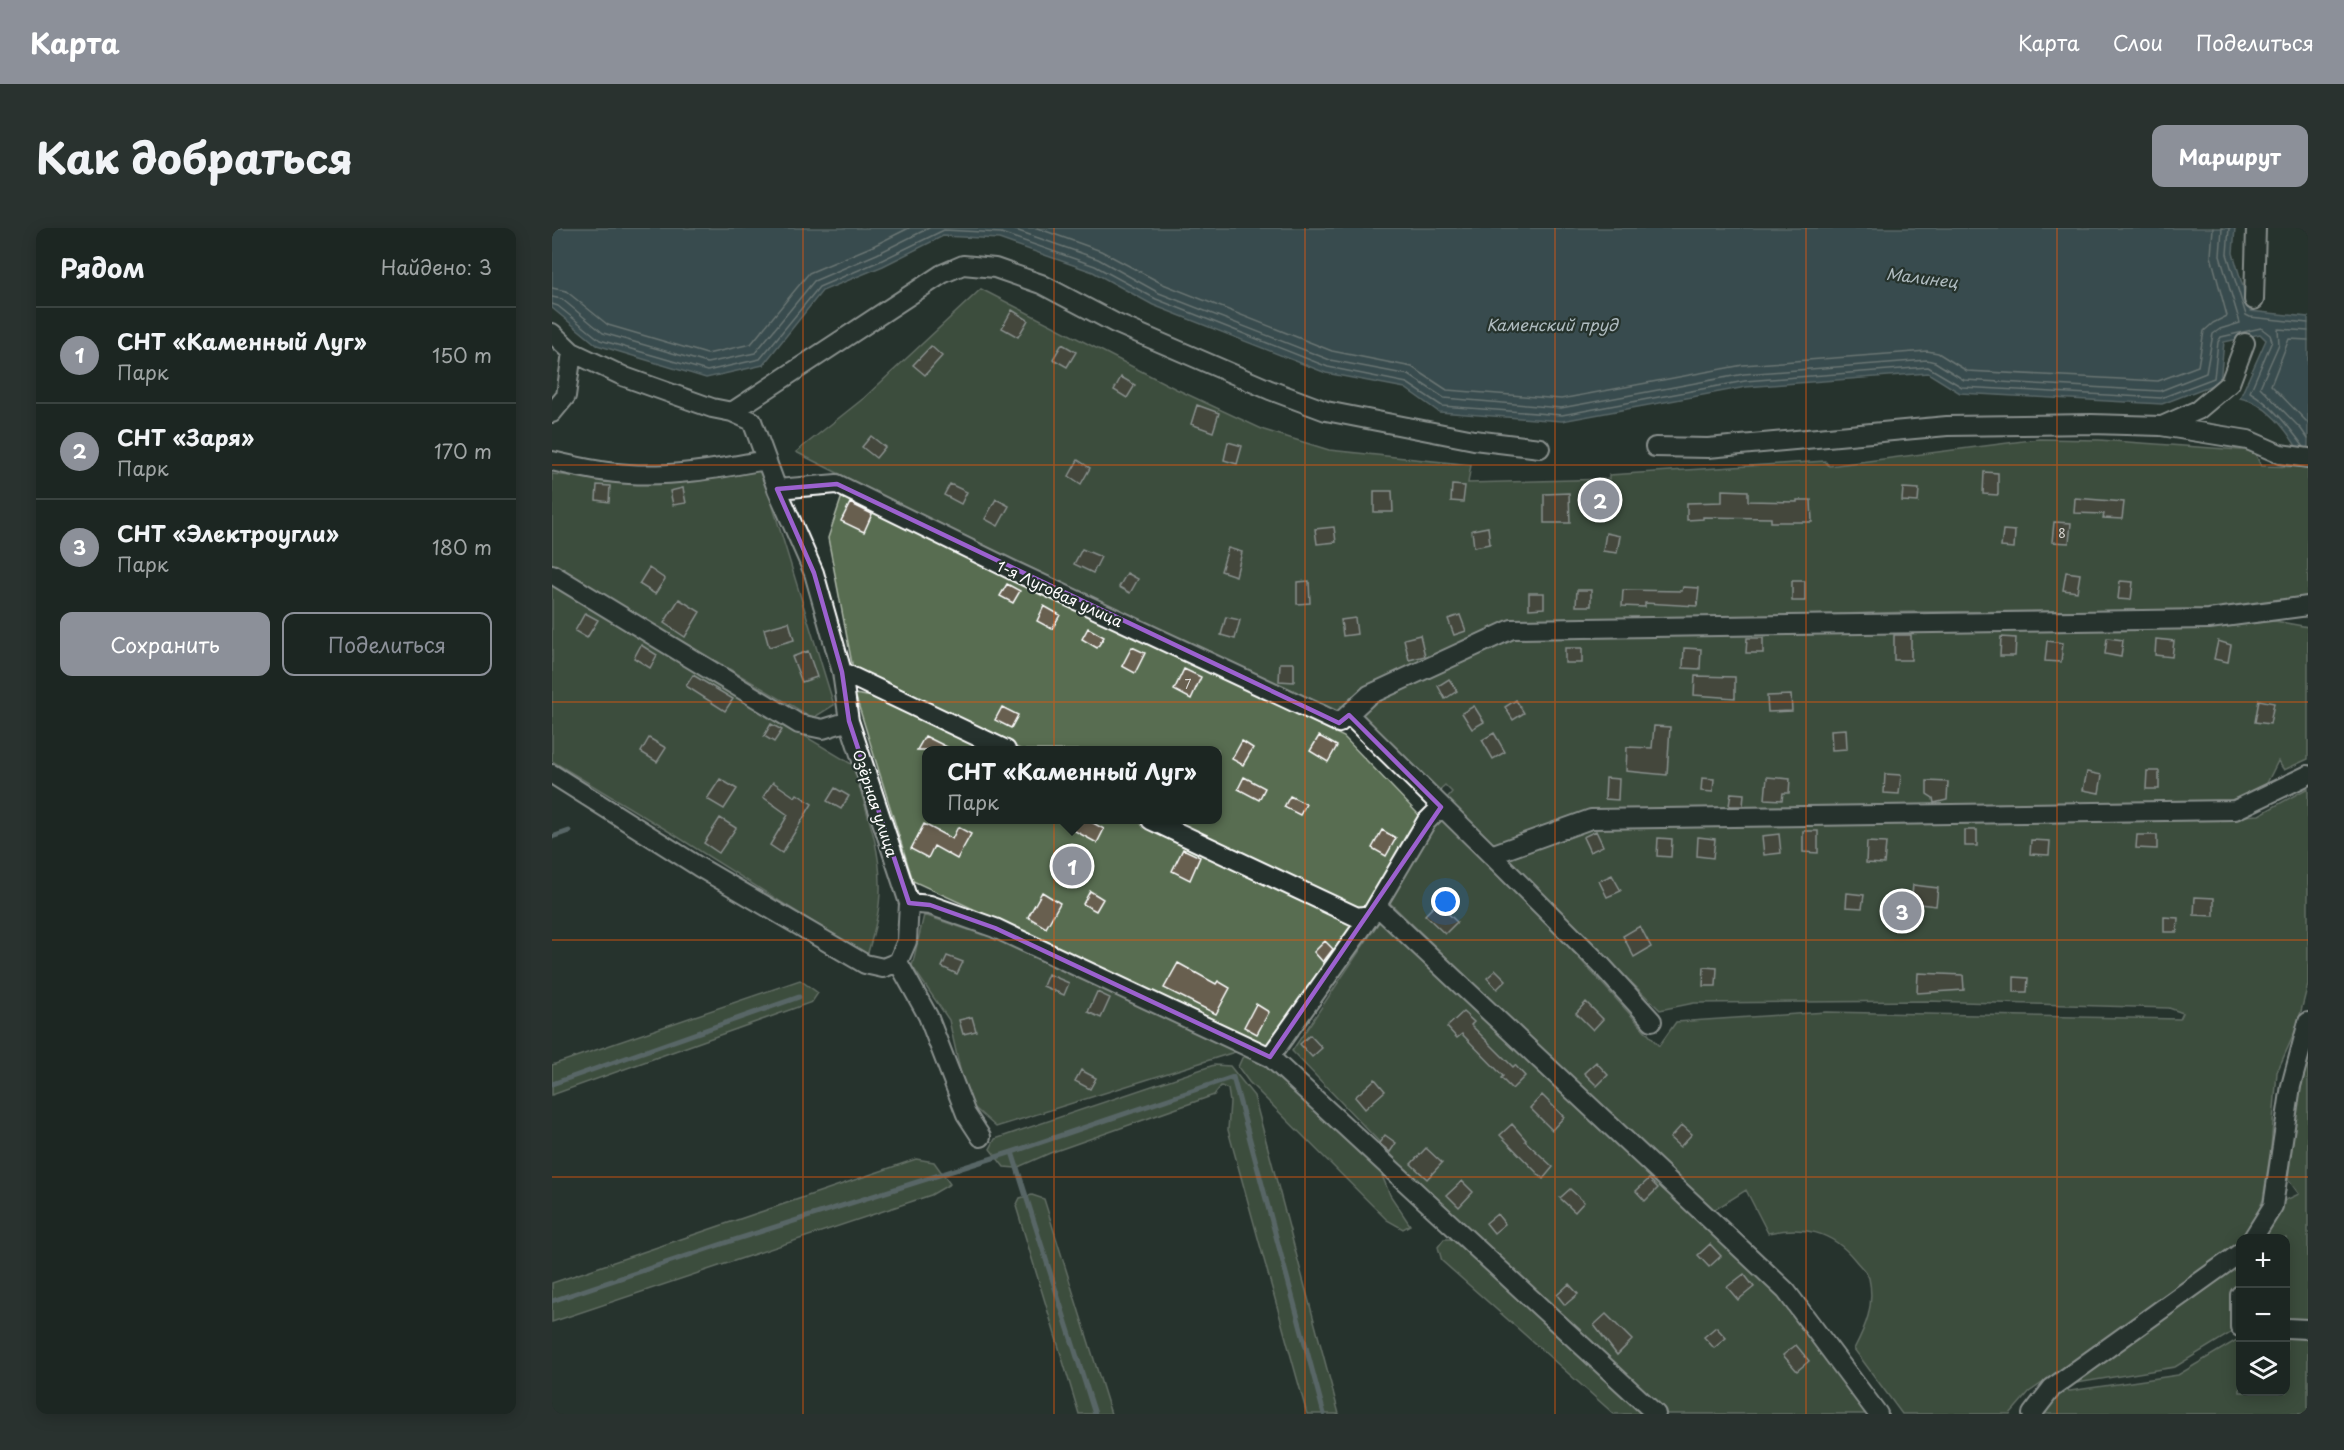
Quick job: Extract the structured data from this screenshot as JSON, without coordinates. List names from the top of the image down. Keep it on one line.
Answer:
{"streets":{"street":["1-я Луговая улица","Озёрная улица"]},"crossings":[["1-я Луговая улица","Озёрная улица"]],"water":["Малинец","Каменский пруд"],"house_numbers":["8","7"],"page":{"header":"Карта","nav":["Карта","Слои","Поделиться"],"title":"Как добраться","buttons":["Маршрут",["Сохранить","Поделиться"]],"heading":["Рядом","Найдено: 3"],"list":[{"mark":"1","name":"СНТ «Каменный Луг»","note":"Парк","value":"150 m"},{"mark":"2","name":"СНТ «Заря»","note":"Парк","value":"170 m"},{"mark":"3","name":"СНТ «Электроугли»","note":"Парк","value":"180 m"}],"pins":["2","1","3"],"popup":["СНТ «Каменный Луг»","Парк"],"map_buttons":["+","−"]}}
